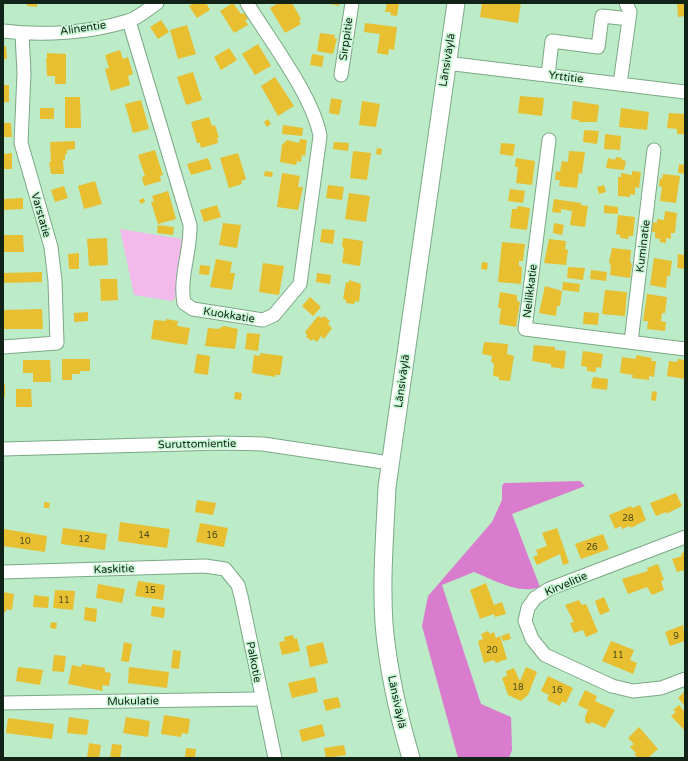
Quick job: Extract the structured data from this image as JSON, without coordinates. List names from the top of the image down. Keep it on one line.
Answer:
{"streets":{"main road":["Länsiväylä"],"street":["Alinentie","Sirppitie","Yrttitie","Varstatie","Kuminatie","Neilikkatie","Kuokkatie","Suruttomientie","Kaskitie","Kirvelitie","Palkotie","Mukulatie"]},"crossings":[["Alinentie","Varstatie"],["Alinentie","Kuokkatie"],["Länsiväylä","Yrttitie"],["Länsiväylä","Suruttomientie"],["Kuminatie","Neilikkatie"],["Kaskitie","Palkotie"],["Palkotie","Mukulatie"]],"house_numbers":["28","14","16","12","10","26","15","11","9","20","11","18","16"]}
